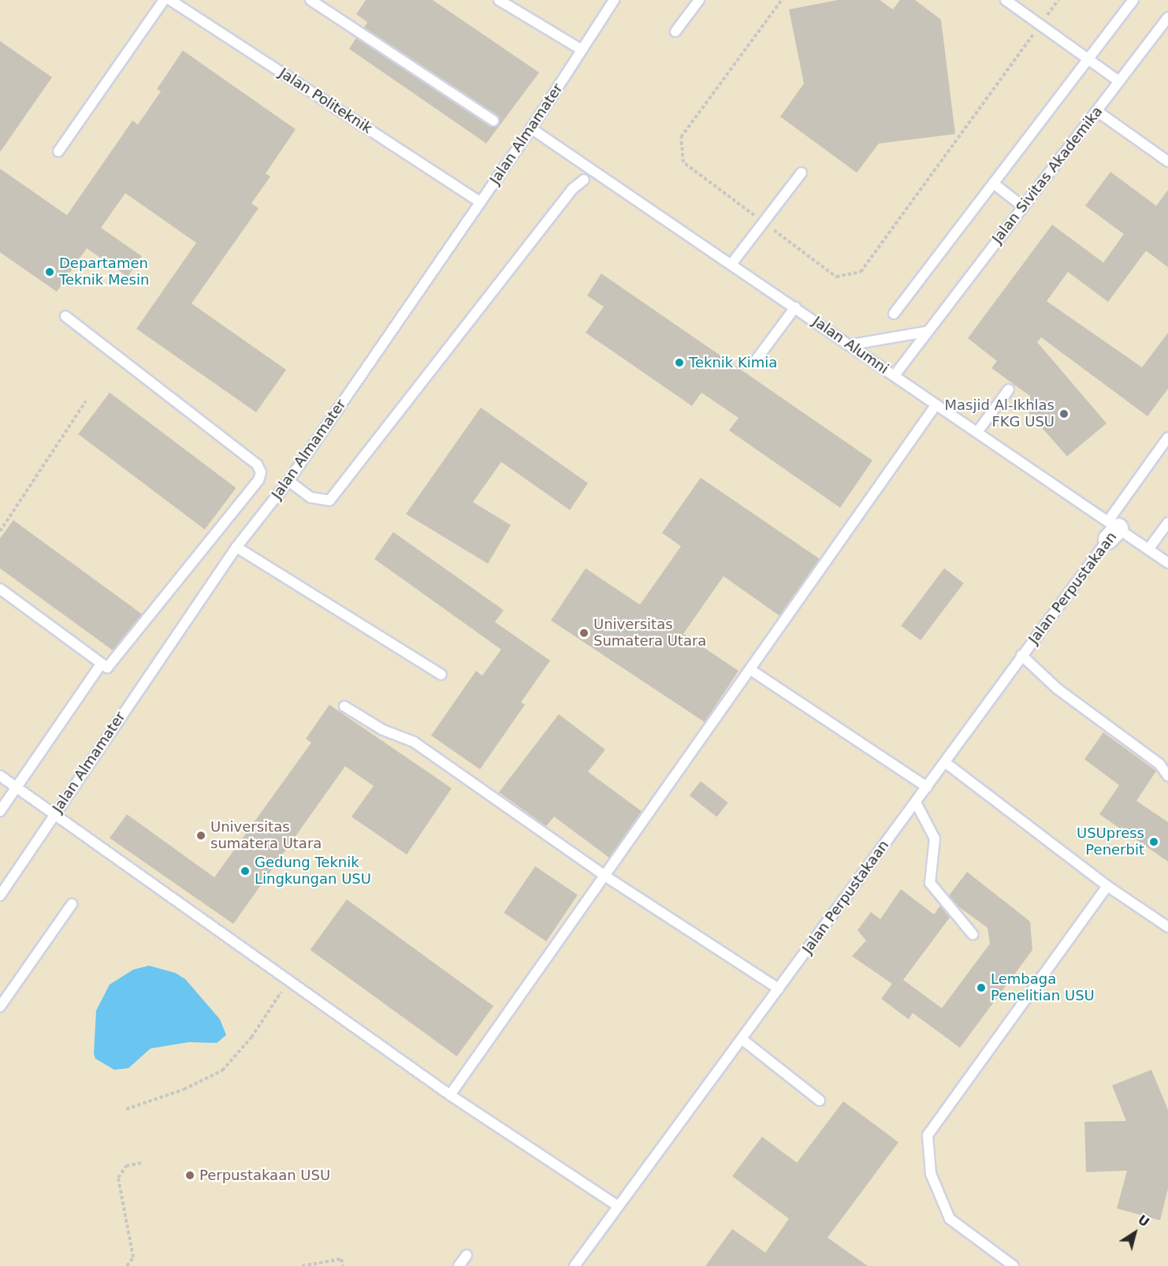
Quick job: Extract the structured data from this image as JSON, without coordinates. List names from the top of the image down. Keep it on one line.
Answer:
{"streets":{"lane":["Jalan Politeknik","Jalan Almamater","Jalan Sivitas Akademika","Jalan Alumni","Jalan Perpustakaan"]},"crossings":[["Jalan Politeknik","Jalan Almamater"],["Jalan Almamater","Jalan Alumni"],["Jalan Sivitas Akademika","Jalan Alumni"],["Jalan Alumni","Jalan Perpustakaan"]],"places":["Departamen Teknik Mesin","Teknik Kimia","Masjid Al-Ikhlas FKG USU","Universitas Sumatera Utara","Universitas sumatera Utara","USUpress Penerbit","Gedung Teknik Lingkungan USU","Lembaga Penelitian USU","Perpustakaan USU"],"north":"top right"}
